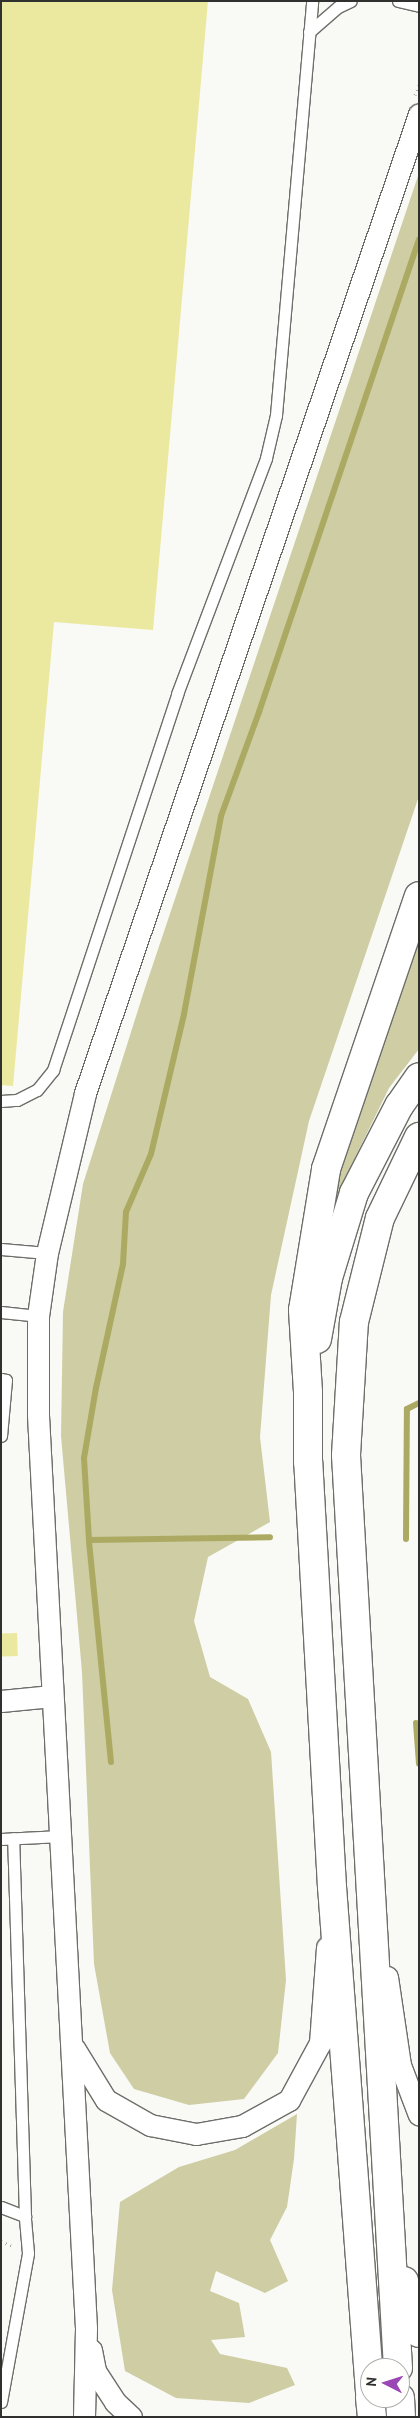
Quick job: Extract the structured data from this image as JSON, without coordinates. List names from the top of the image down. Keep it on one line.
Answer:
{"north":"left"}
